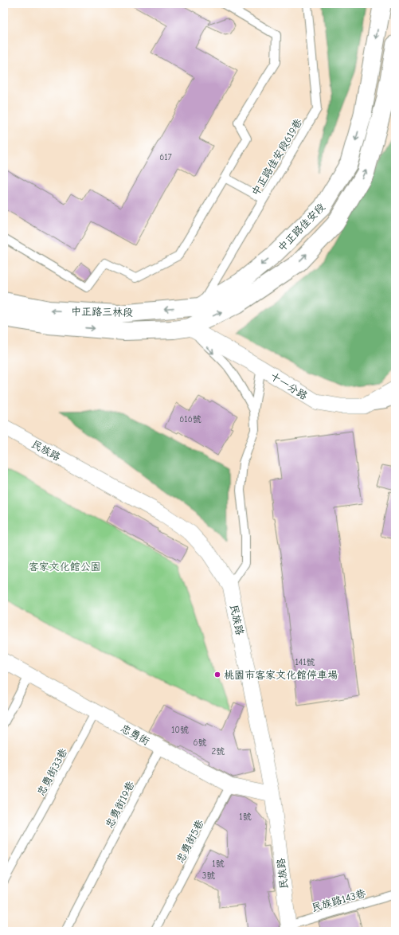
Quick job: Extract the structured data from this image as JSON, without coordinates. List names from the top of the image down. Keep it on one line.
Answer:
{"streets":{"main road":["中正路佳安段","中正路三林段"],"street":["十一分路","民族路","忠勇街"],"lane":["中正路佳安段619巷","忠勇街33巷","忠勇街19巷","忠勇街5巷","民族路143巷"]},"crossings":[["中正路佳安段619巷","中正路佳安段"],["中正路佳安段619巷","中正路三林段"],["中正路佳安段619巷","十一分路"],["中正路佳安段","中正路三林段"],["中正路佳安段","十一分路"],["中正路三林段","十一分路"],["民族路","忠勇街"],["民族路","民族路143巷"],["忠勇街","忠勇街33巷"],["忠勇街","忠勇街19巷"],["忠勇街","忠勇街5巷"]],"parks":["客家文化館公園"],"places":["桃園市客家文化館停車場"],"house_numbers":["617","616號","141號","10號","6號","2號","1號","1號","3號"]}
